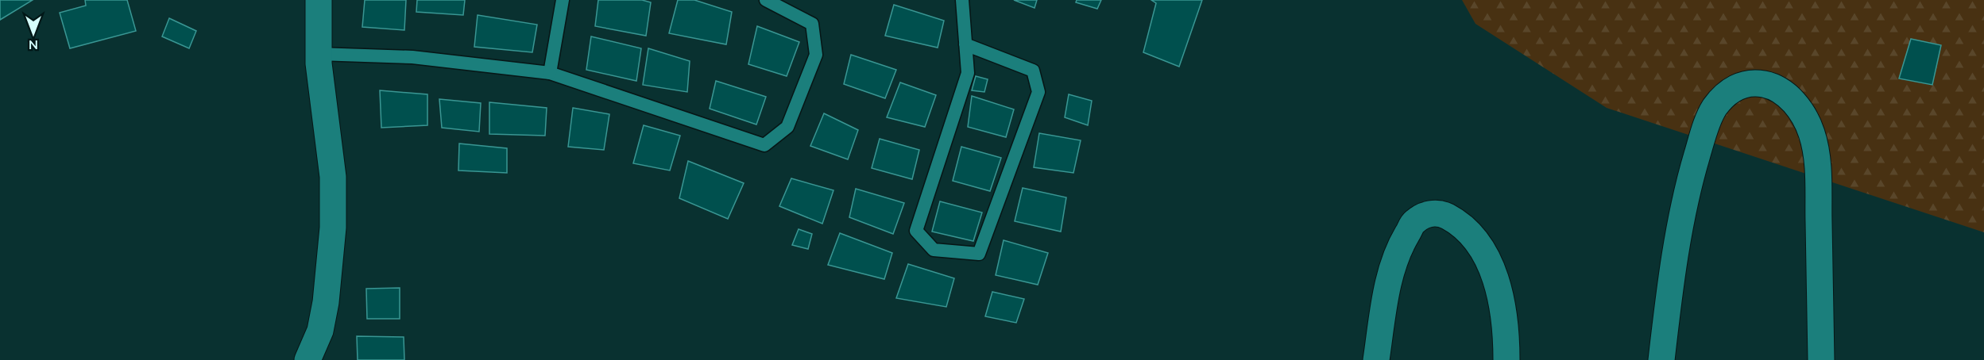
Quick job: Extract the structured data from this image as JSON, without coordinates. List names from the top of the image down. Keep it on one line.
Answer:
{"north":"bottom"}
